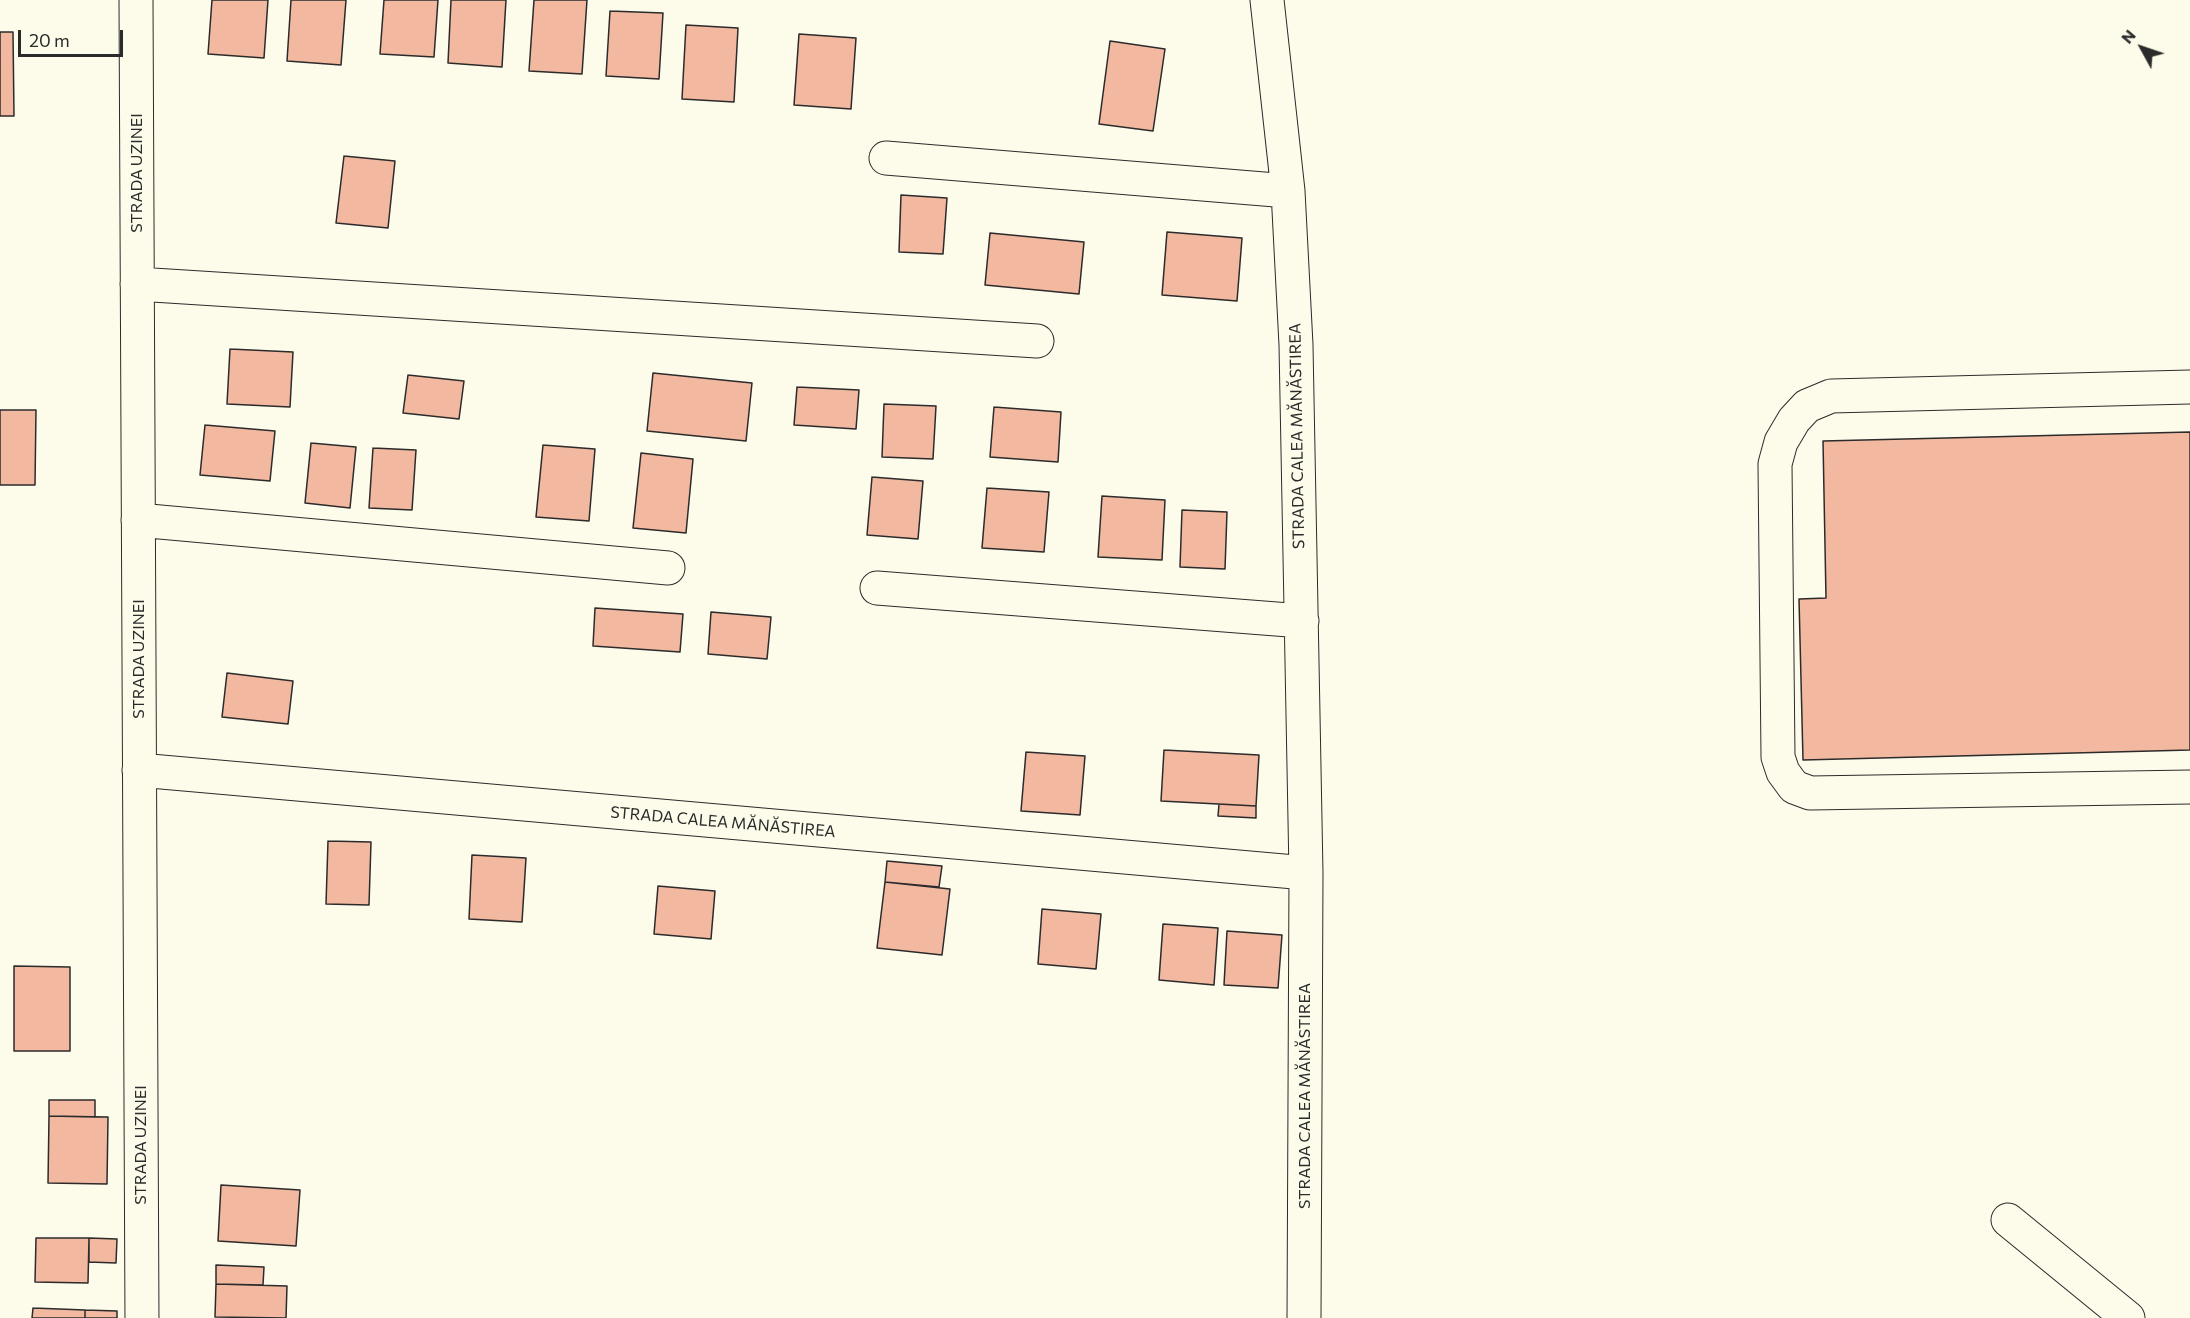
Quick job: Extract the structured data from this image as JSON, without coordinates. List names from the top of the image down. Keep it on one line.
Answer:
{"streets":{"street":["STRADA UZINEI","STRADA CALEA MĂNĂSTIREA"]},"crossings":[["STRADA UZINEI","STRADA CALEA MĂNĂSTIREA"]],"scale_bar":"20 m","north":"top left"}
